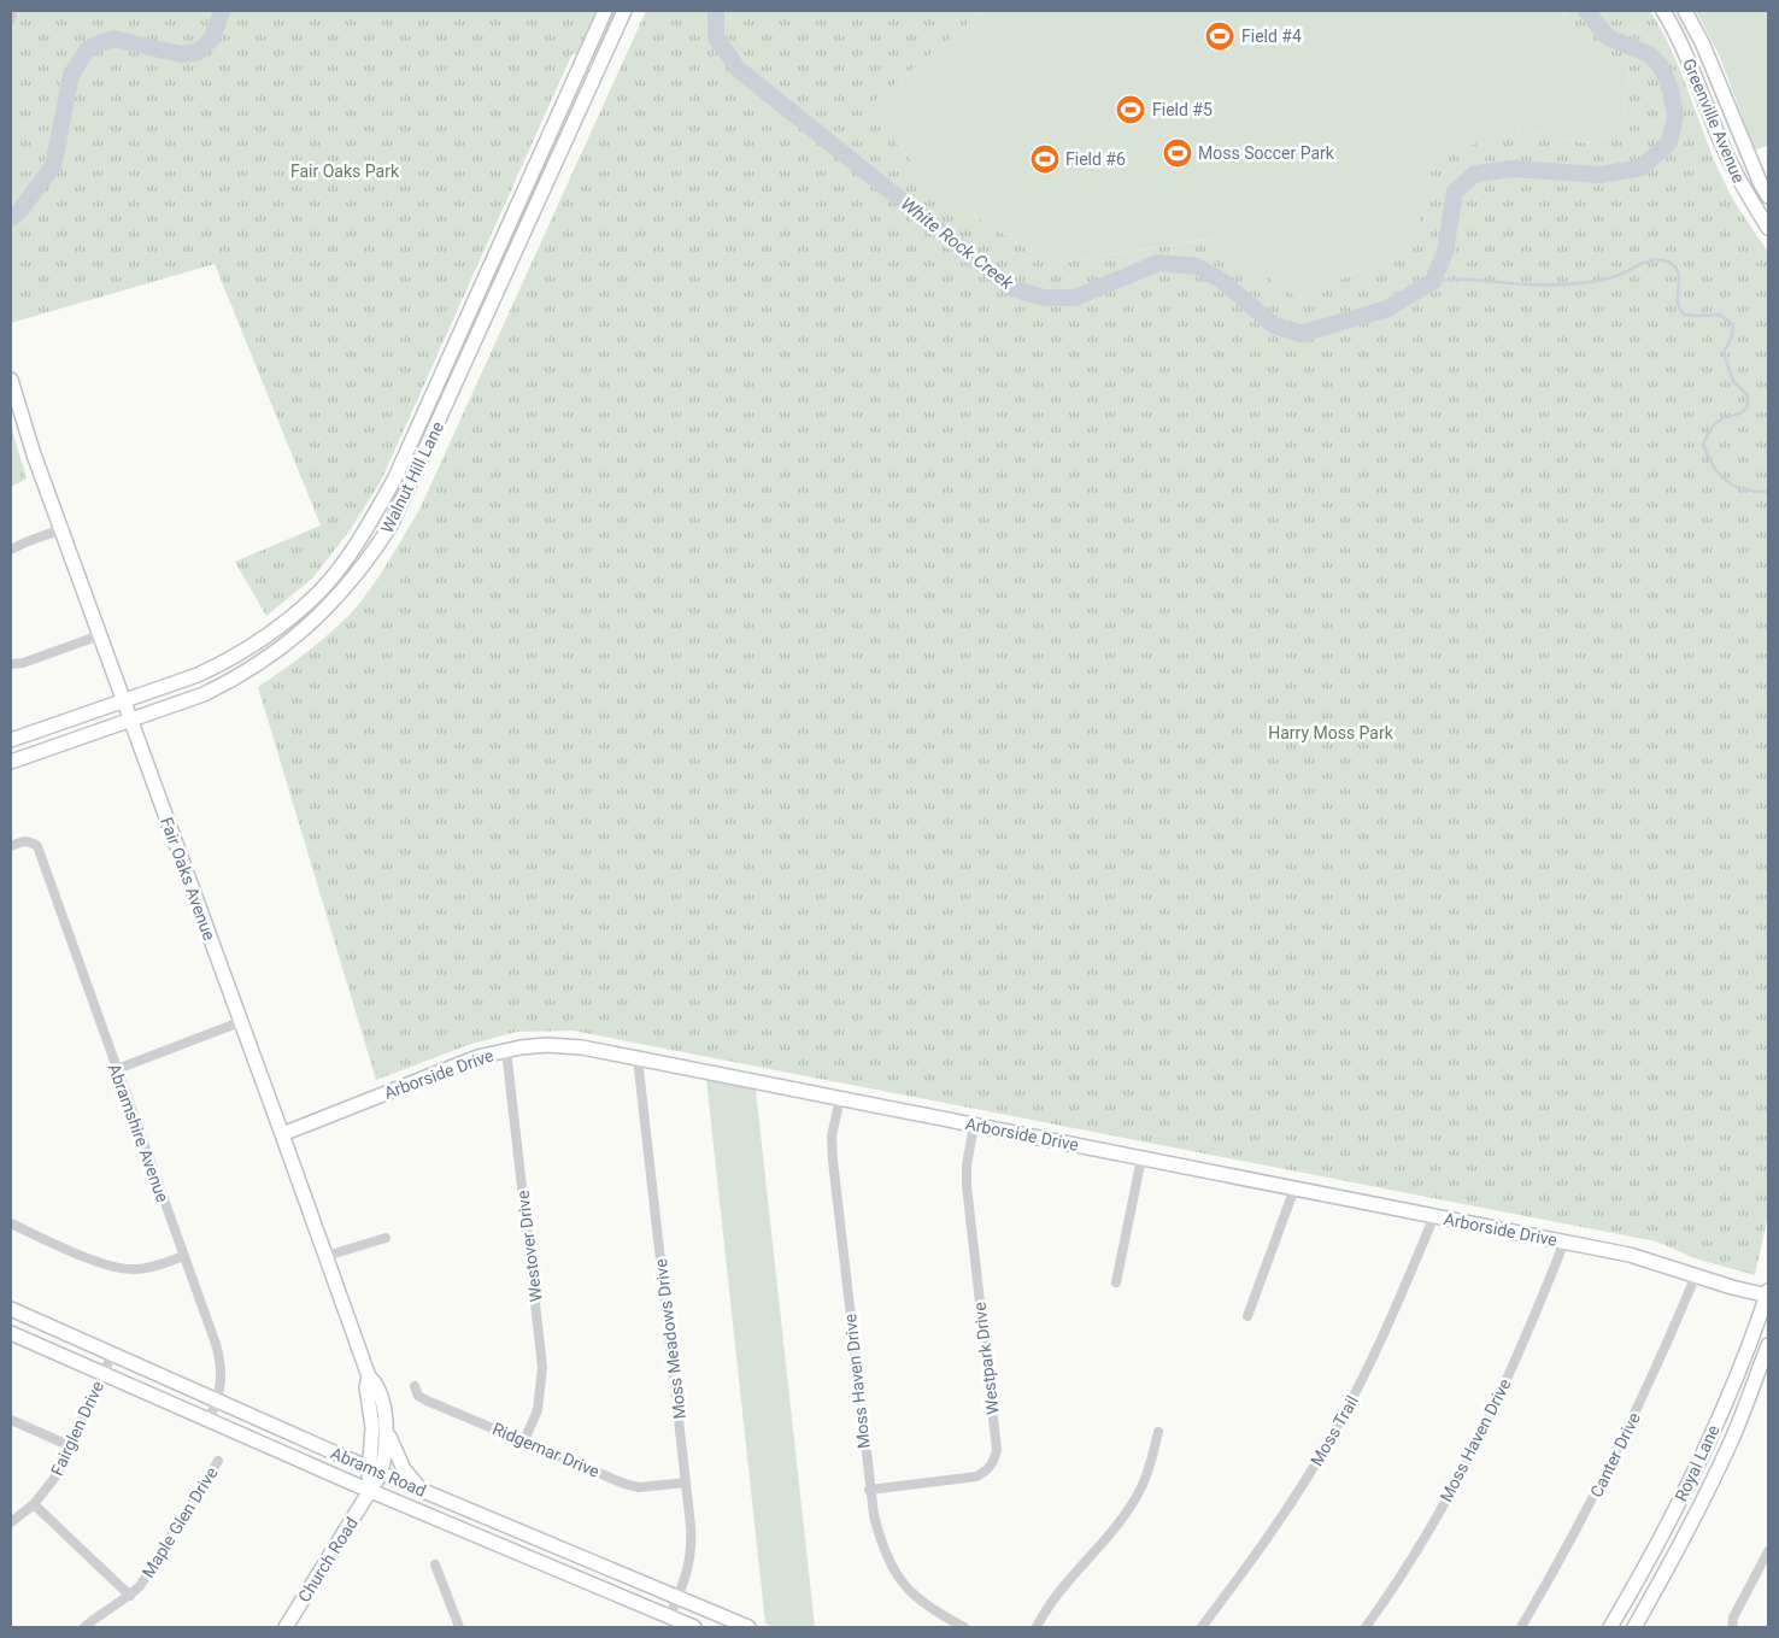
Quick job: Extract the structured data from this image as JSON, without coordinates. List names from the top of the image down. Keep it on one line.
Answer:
{"streets":{"main road":["Greenville Avenue","Walnut Hill Lane","Fair Oaks Avenue","Arborside Drive","Royal Lane","Abrams Road","Church Road"],"street":["Abramshire Avenue","Westover Drive","Moss Meadows Drive","Westpark Drive","Moss Haven Drive","Fairglen Drive","Moss Trail","Ridgemar Drive","Canter Drive","Maple Glen Drive"]},"crossings":[["Walnut Hill Lane","Fair Oaks Avenue"],["Fair Oaks Avenue","Arborside Drive"],["Fair Oaks Avenue","Abrams Road"],["Fair Oaks Avenue","Church Road"],["Arborside Drive","Westover Drive"],["Arborside Drive","Moss Meadows Drive"],["Arborside Drive","Westpark Drive"],["Arborside Drive","Moss Haven Drive"],["Arborside Drive","Moss Trail"],["Arborside Drive","Canter Drive"],["Arborside Drive","Royal Lane"],["Abramshire Avenue","Abrams Road"],["Westover Drive","Ridgemar Drive"],["Moss Meadows Drive","Ridgemar Drive"],["Moss Meadows Drive","Abrams Road"],["Westpark Drive","Moss Haven Drive"],["Fairglen Drive","Abrams Road"],["Abrams Road","Church Road"]],"water":["White Rock Creek"],"parks":["Fair Oaks Park","Harry Moss Park"],"places":{"sports":["Field #4","Field #5","Moss Soccer Park","Field #6"]}}
